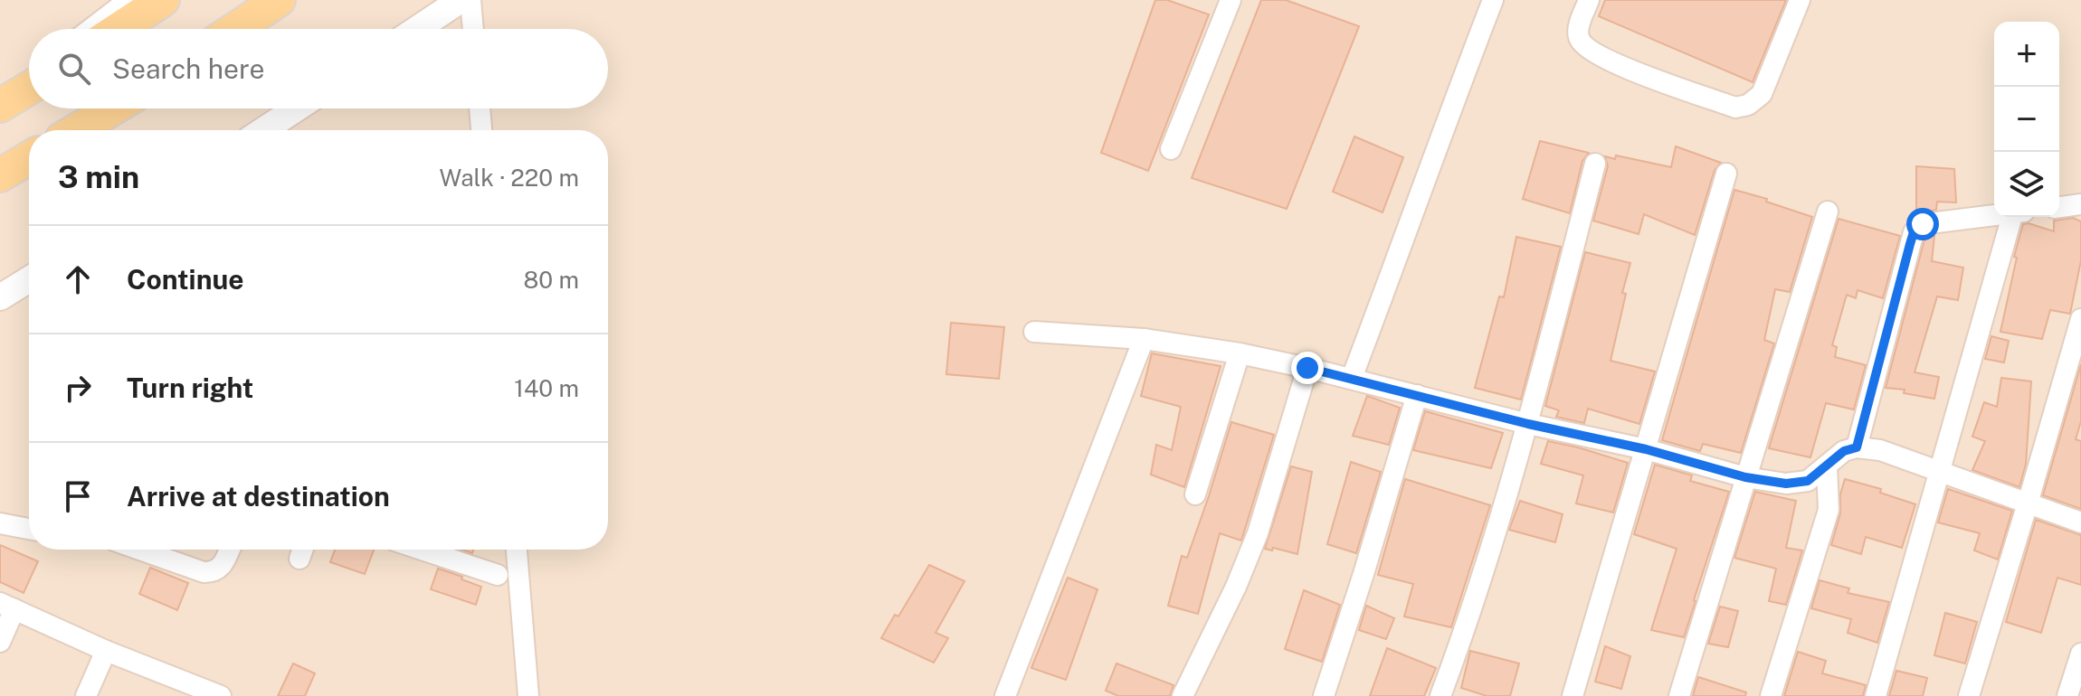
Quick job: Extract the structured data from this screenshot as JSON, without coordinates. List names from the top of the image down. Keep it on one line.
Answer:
{"page":{"map_buttons":["+","−"],"search":"Search here","heading":["3 min","Walk · 220 m"],"list":[["Continue","80 m"],["Turn right","140 m"],"Arrive at destination"]}}
